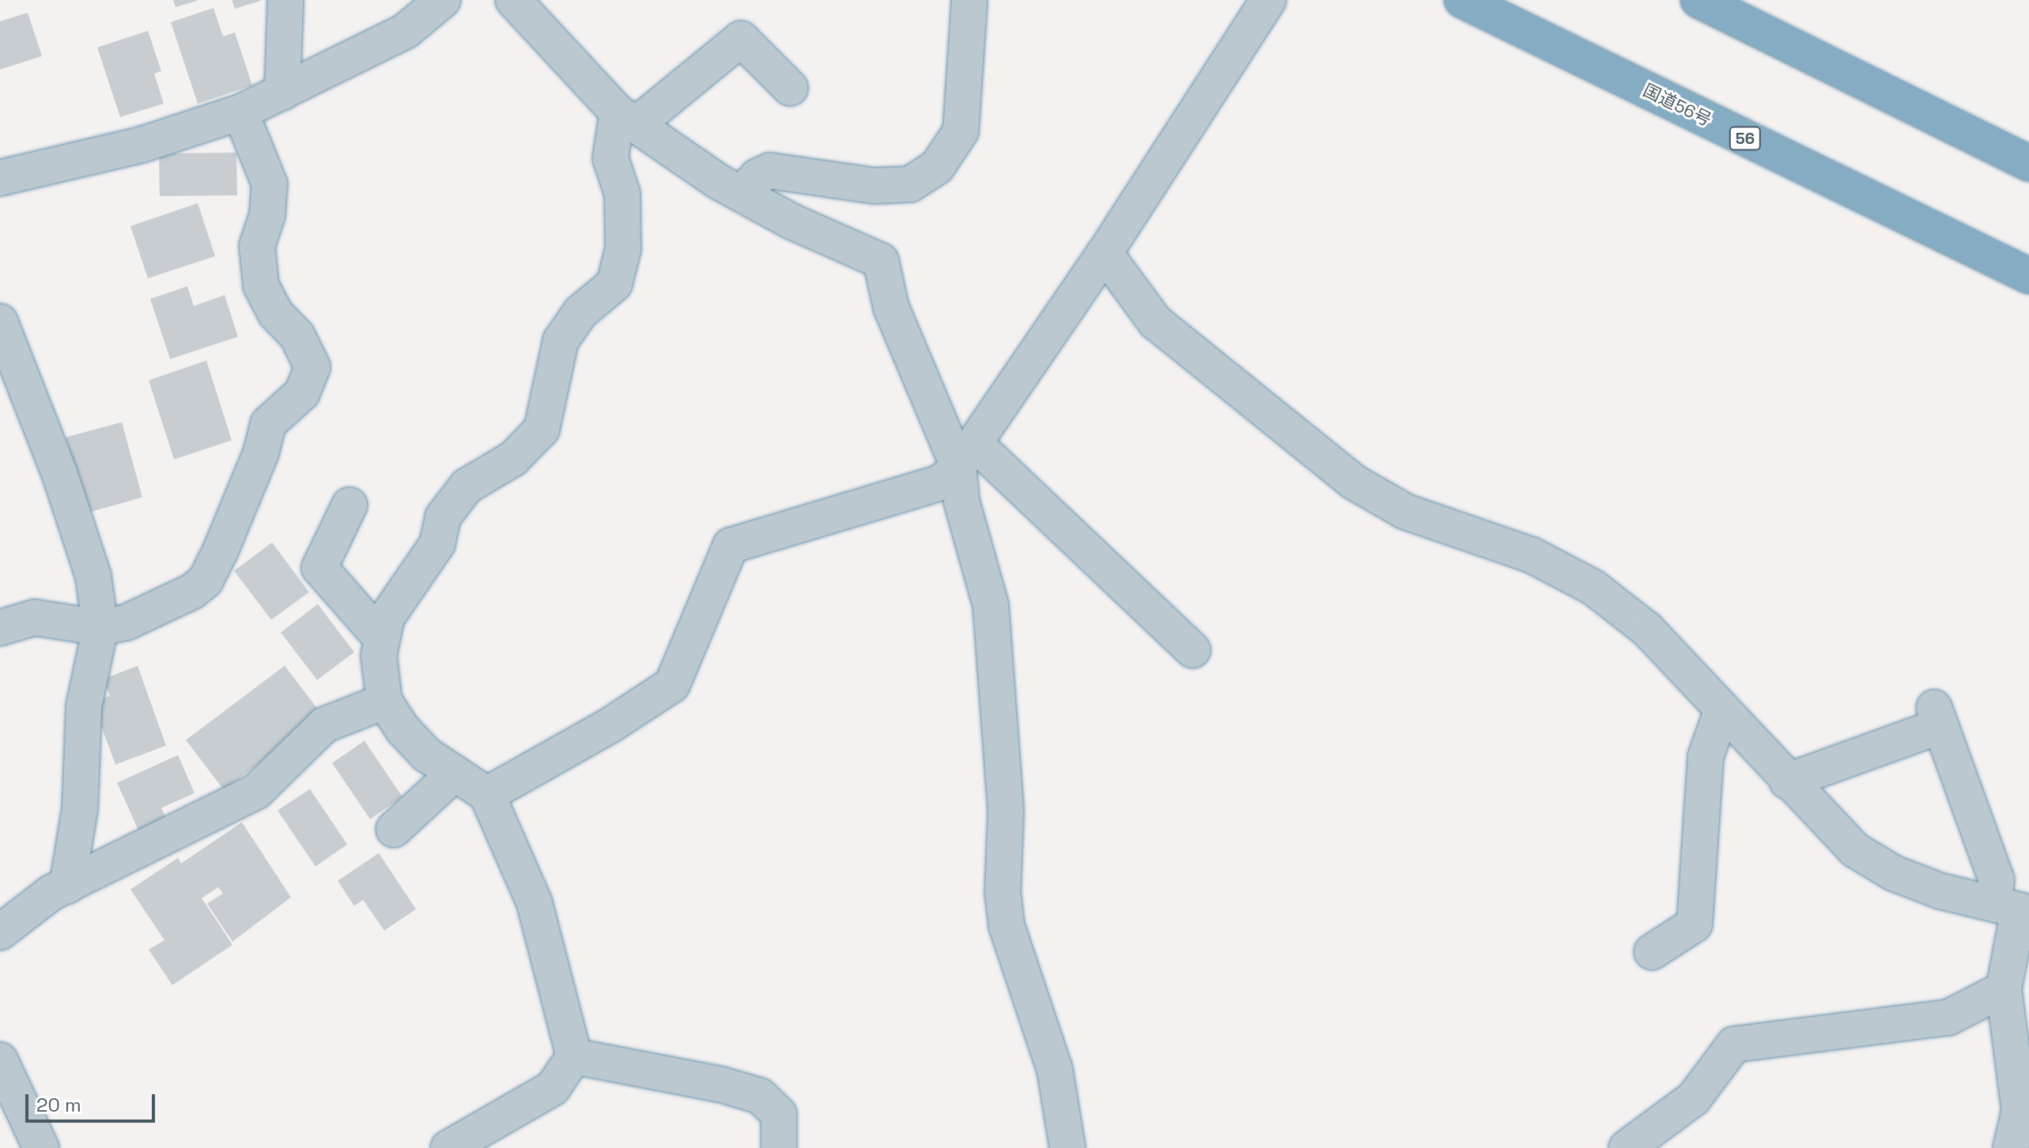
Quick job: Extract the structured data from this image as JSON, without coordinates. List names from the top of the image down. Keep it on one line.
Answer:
{"streets":{"highway":["国道56号","56"]},"scale_bar":"20 m"}
